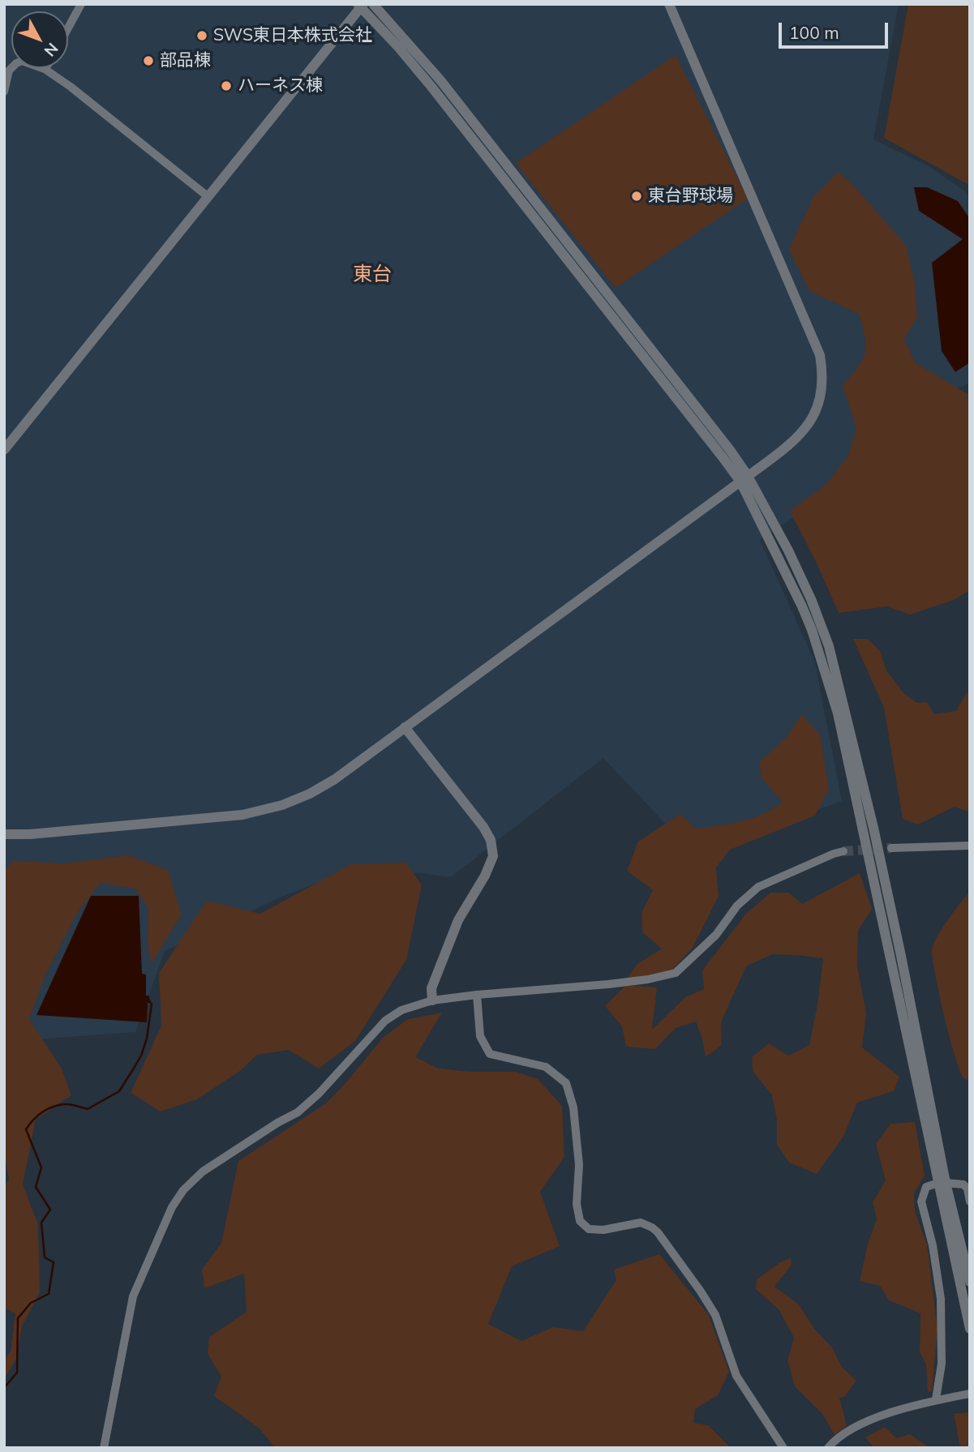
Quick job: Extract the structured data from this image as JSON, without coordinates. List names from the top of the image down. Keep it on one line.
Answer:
{"districts":["東台"],"places":["SWS東日本株式会社","部品棟","ハーネス棟","東台野球場"],"scale_bar":"100 m","north":"bottom right"}
